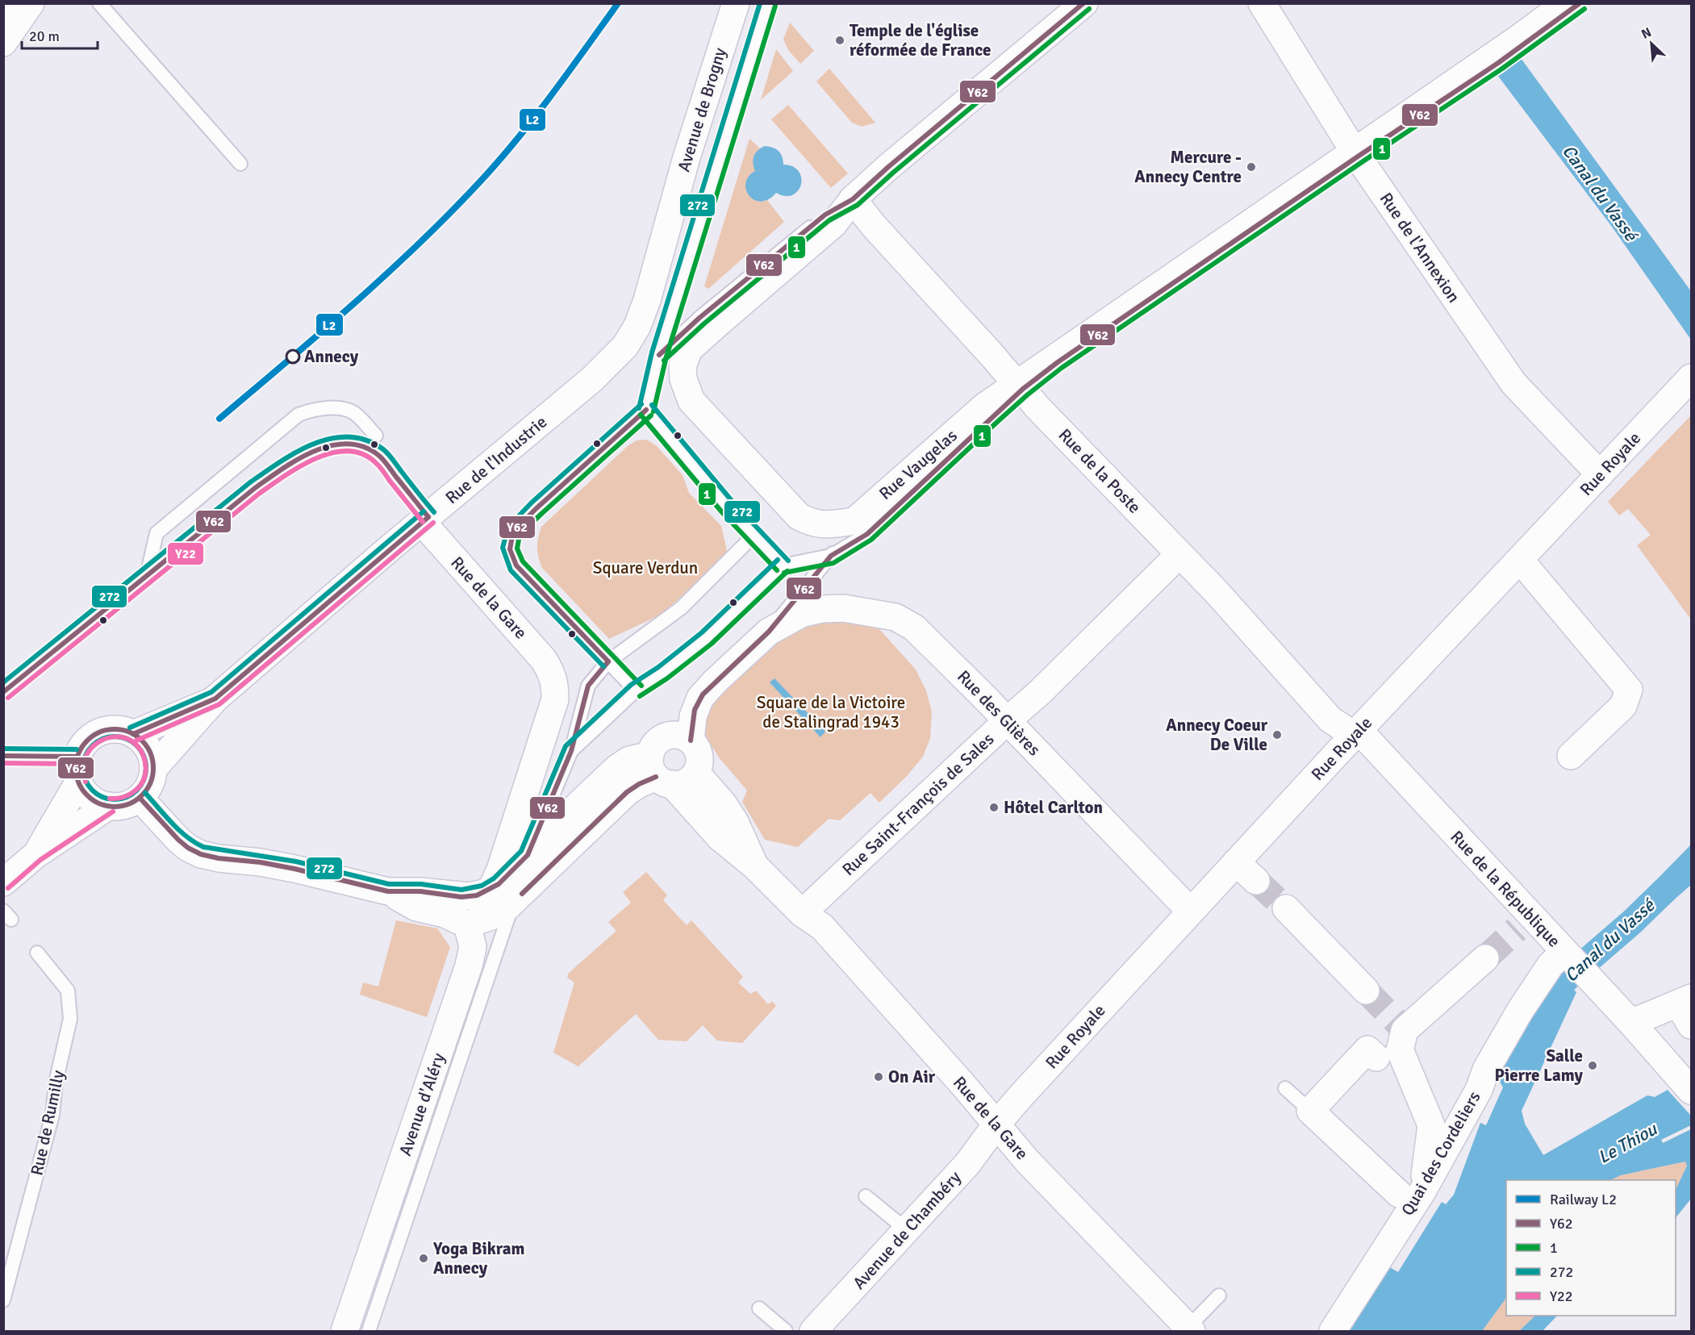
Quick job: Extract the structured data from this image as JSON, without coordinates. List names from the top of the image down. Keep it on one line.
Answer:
{"streets":{"street":["Avenue de Brogny","Rue de l'Annexion","Rue de l'Industrie","Rue Royale","Rue Vaugelas","Rue de la Poste","Rue de la Gare","Rue des Glières","Rue Saint-François de Sales","Rue de la République","Avenue d'Aléry","Quai des Cordeliers","Avenue de Chambéry"],"lane":["Rue de Rumilly"]},"crossings":[["Avenue de Brogny","Rue de l'Industrie"],["Rue de l'Annexion","Rue Royale"],["Rue de l'Annexion","Rue Vaugelas"],["Rue de l'Industrie","Rue de la Gare"],["Rue Royale","Rue de la Poste"],["Rue Royale","Rue de la Gare"],["Rue Royale","Rue des Glières"],["Rue Royale","Rue de la République"],["Rue Royale","Avenue de Chambéry"],["Rue Vaugelas","Rue de la Poste"],["Rue Vaugelas","Rue de la Gare"],["Rue Vaugelas","Rue des Glières"],["Rue Vaugelas","Avenue d'Aléry"],["Rue de la Poste","Rue Saint-François de Sales"],["Rue de la Poste","Rue de la République"],["Rue de la Gare","Rue Saint-François de Sales"],["Rue de la Gare","Avenue d'Aléry"],["Rue de la Gare","Avenue de Chambéry"],["Rue des Glières","Rue Saint-François de Sales"],["Rue de la République","Quai des Cordeliers"]],"water":["Canal du Vassé","Le Thiou"],"parks":["Square Verdun","Square de la Victoire de Stalingrad 1943"],"places":["Temple de l'église réformée de France","Mercure - Annecy Centre","Annecy","Annecy Coeur De Ville","Hôtel Carlton","Salle Pierre Lamy","On Air","Yoga Bikram Annecy"],"lines":["rail line L2","transit line Y62","transit line 272","transit line 1","transit line Y22"],"legend":["Railway L2","Y62","1","272","Y22"],"scale_bar":"20 m","north":"top left"}
